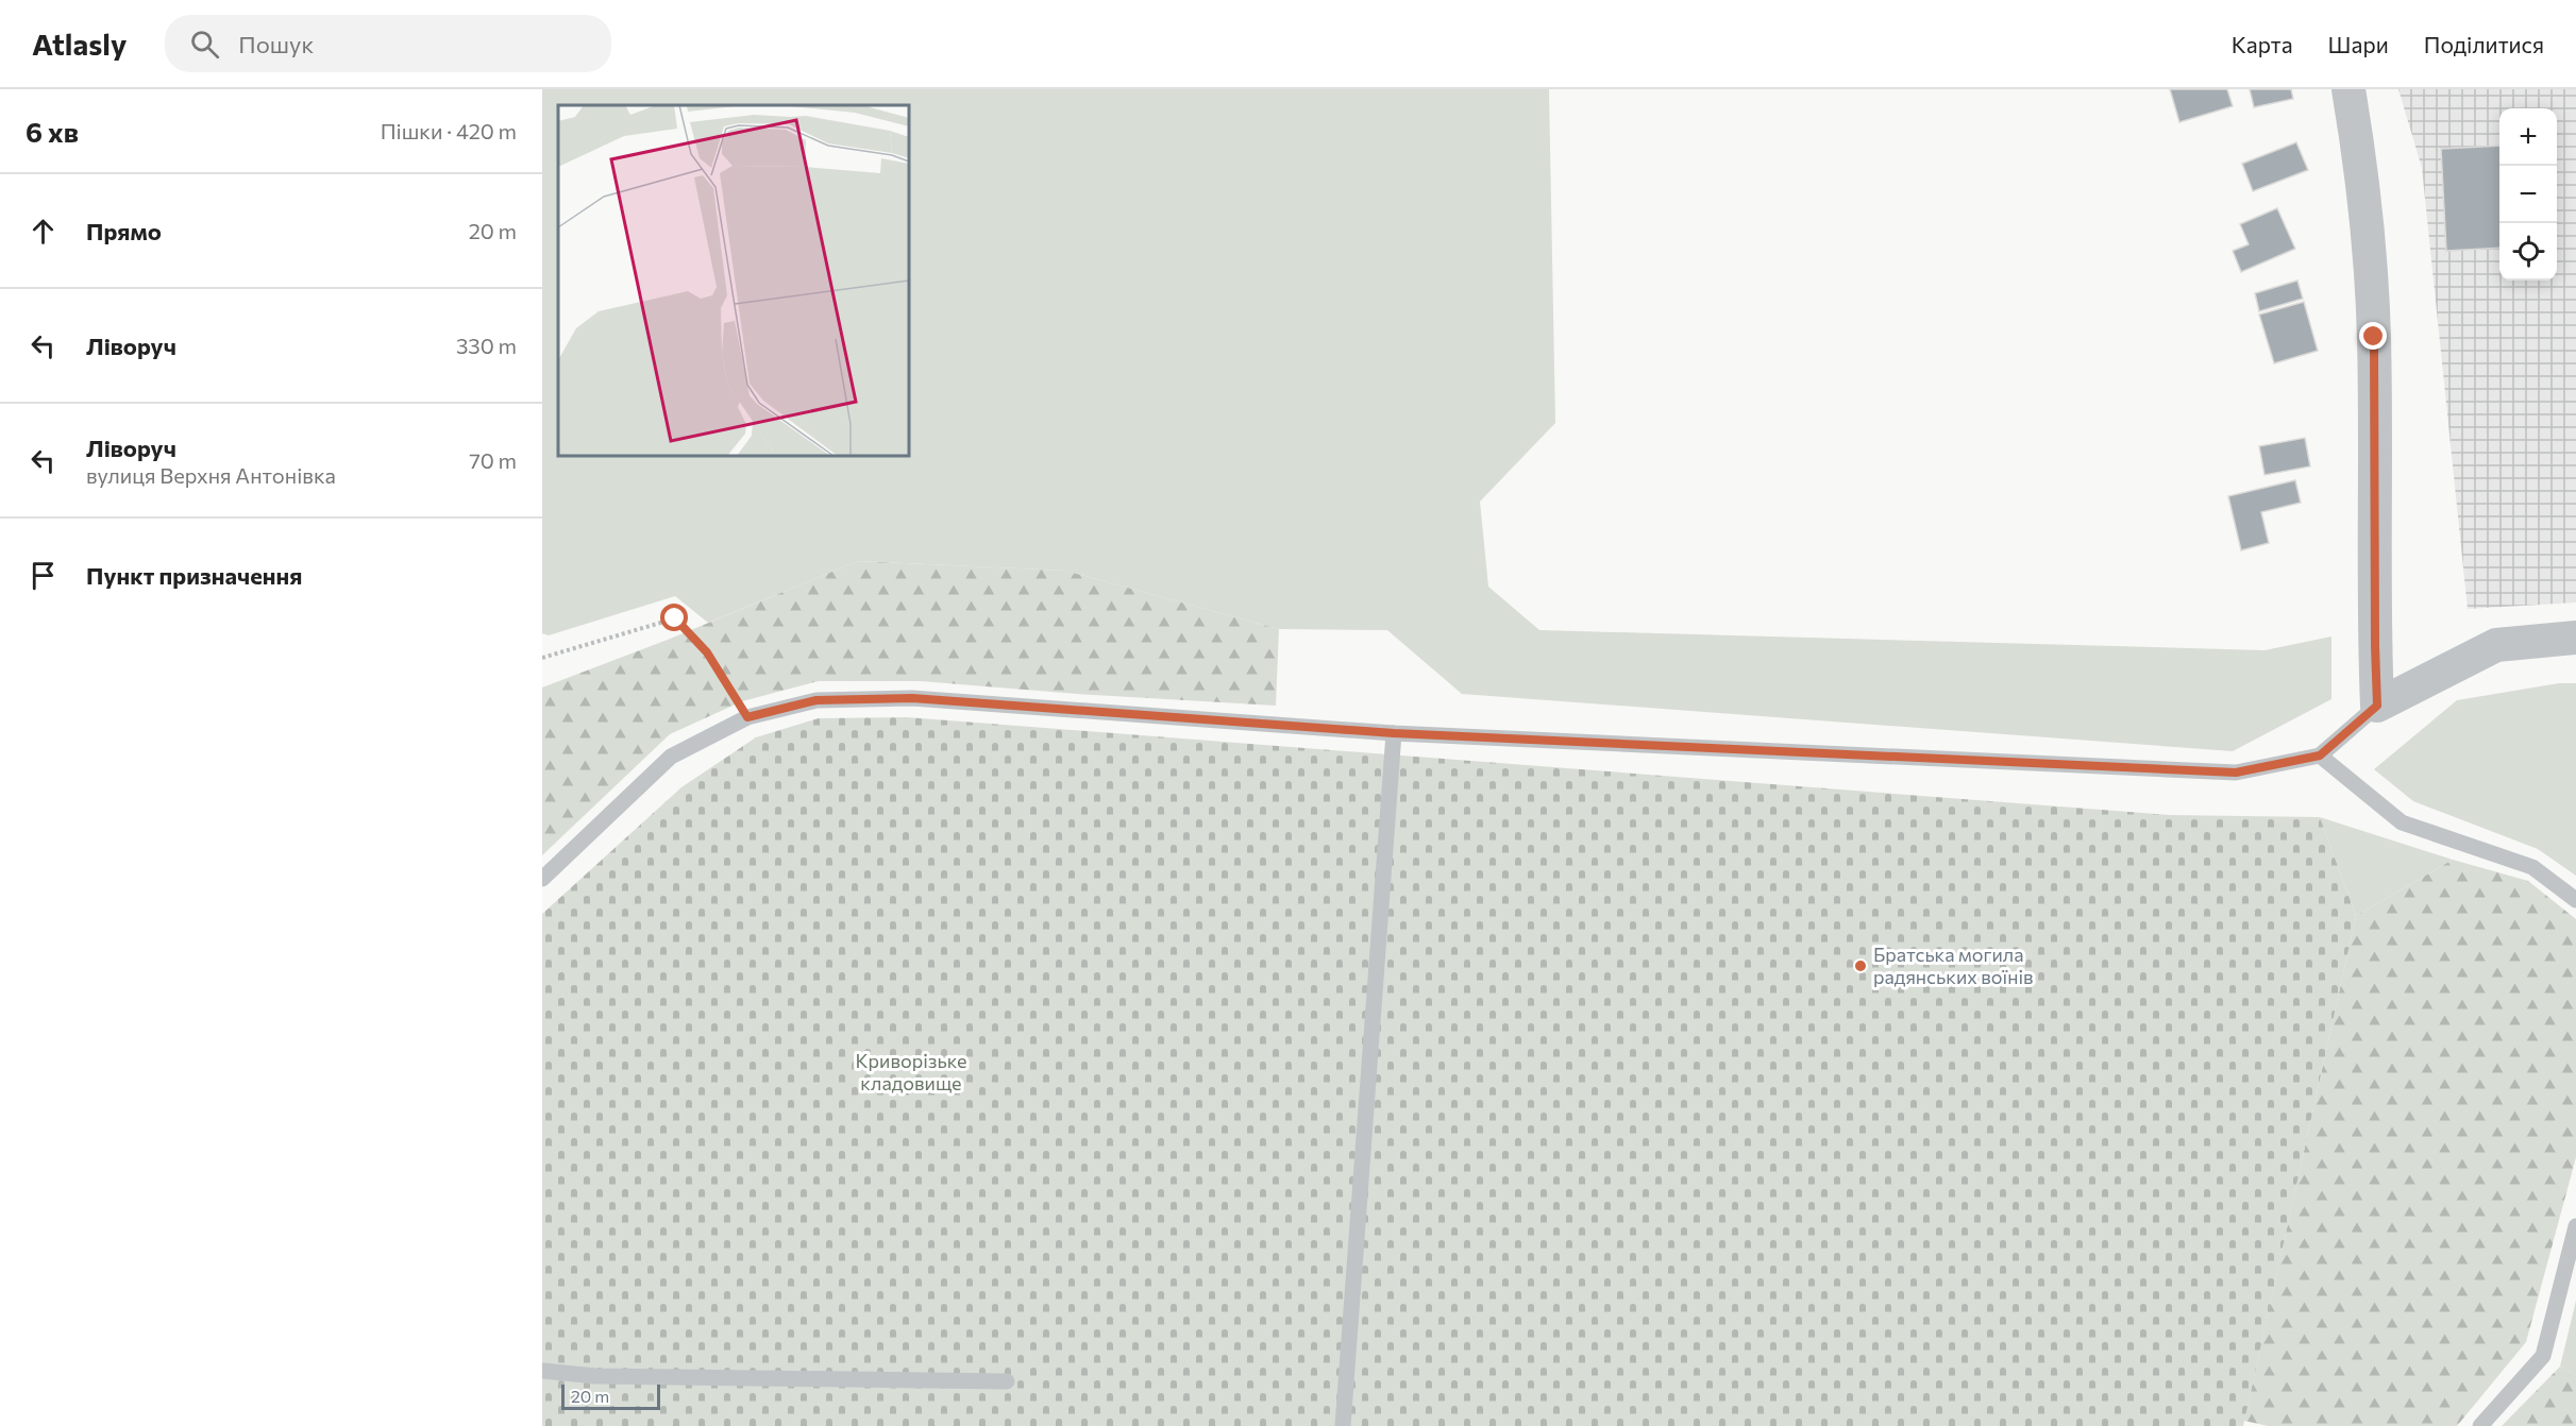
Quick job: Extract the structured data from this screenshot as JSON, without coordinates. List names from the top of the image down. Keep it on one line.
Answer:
{"parks":["Криворізьке кладовище"],"places":["Братська могила радянських воїнів"],"scale_bar":"20 m","page":{"header":"Atlasly","search":"Пошук","nav":["Карта","Шари","Поділитися"],"heading":["6 хв","Пішки · 420 m"],"map_buttons":["+","−"],"list":[["Прямо","20 m"],["Ліворуч","330 m"],["Ліворуч","вулиця Верхня Антонівка","70 m"],"Пункт призначення"],"scale":"20 m"}}
